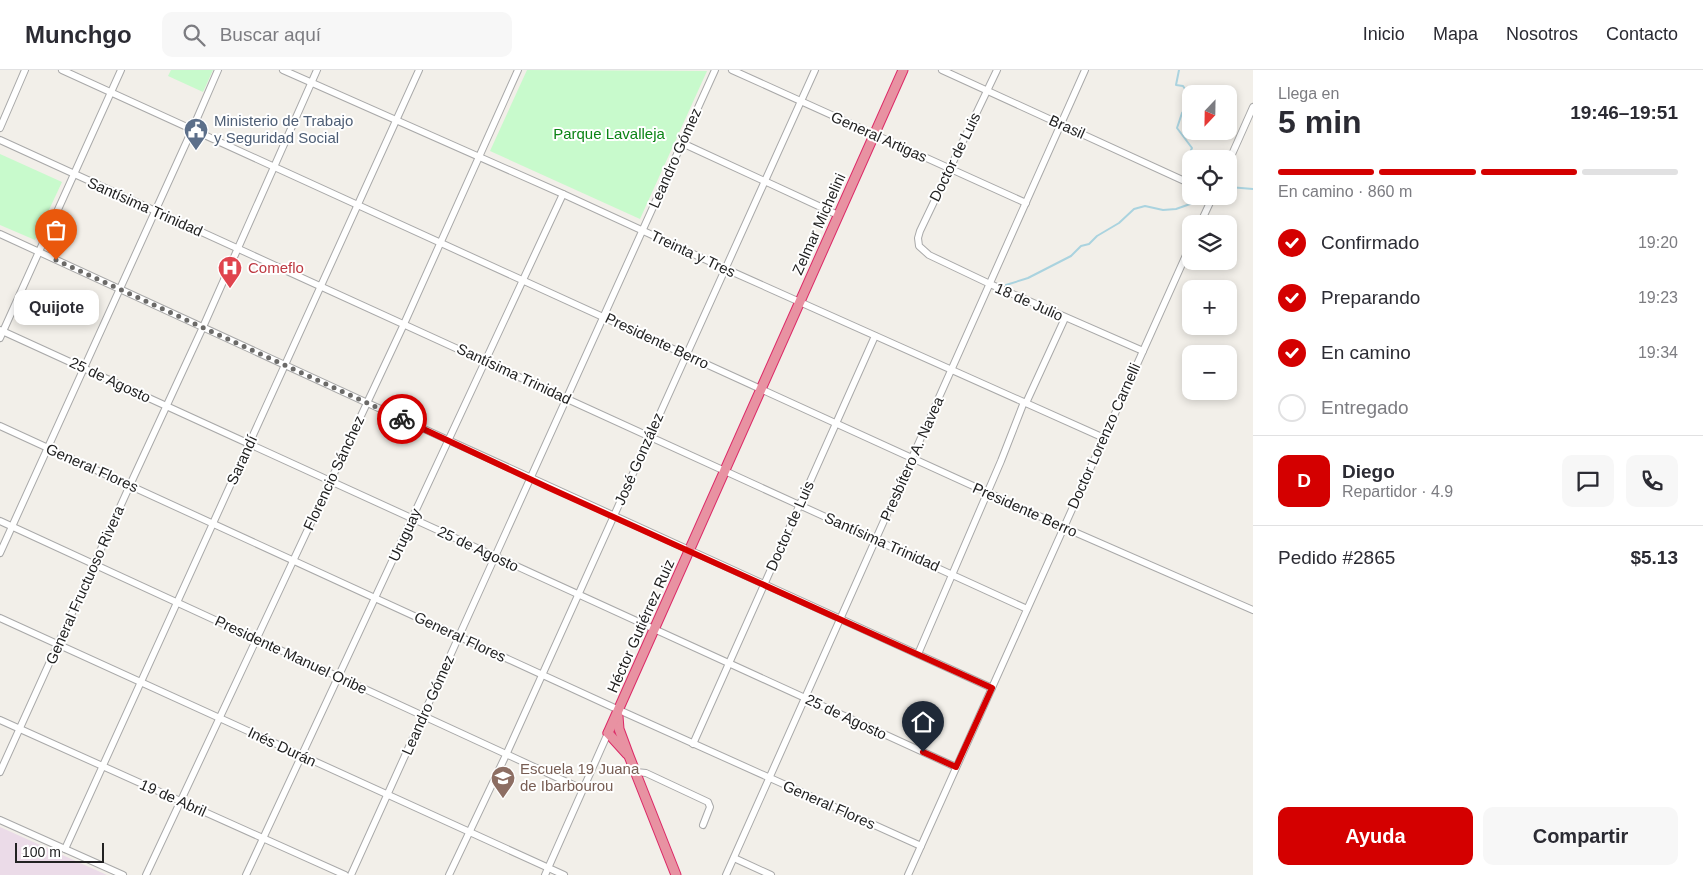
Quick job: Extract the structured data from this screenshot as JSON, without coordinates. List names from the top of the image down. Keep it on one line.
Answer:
{"streets":{"highway":["Zelmar Michelini","Héctor Gutiérrez Ruiz"],"street":["Brasil","General Artigas","Doctor de Luis","Leandro Gómez","Santísima Trinidad","Treinta y Tres","18 de Julio","Presidente Berro","25 de Agosto","Doctor Lorenzo Carnelli","José González","Presbítero A. Navea","Sarandí","General Flores","Florencio Sánchez","Uruguay","General Fructuoso Rivera","Presidente Manuel Oribe","Inés Durán","19 de Abril"]},"crossings":[["Brasil","Doctor de Luis"],["Brasil","Presbítero A. Navea"],["General Artigas","Doctor de Luis"],["General Artigas","Zelmar Michelini"],["General Artigas","José González"],["General Artigas","Presbítero A. Navea"],["Doctor de Luis","Santísima Trinidad"],["Doctor de Luis","Treinta y Tres"],["Doctor de Luis","18 de Julio"],["Doctor de Luis","Presidente Berro"],["Doctor de Luis","25 de Agosto"],["Doctor de Luis","General Flores"],["Leandro Gómez","Santísima Trinidad"],["Leandro Gómez","Treinta y Tres"],["Leandro Gómez","Presidente Berro"],["Leandro Gómez","25 de Agosto"],["Leandro Gómez","General Flores"],["Leandro Gómez","Presidente Manuel Oribe"],["Leandro Gómez","Inés Durán"],["Santísima Trinidad","Doctor Lorenzo Carnelli"],["Santísima Trinidad","José González"],["Santísima Trinidad","Presbítero A. Navea"],["Santísima Trinidad","Sarandí"],["Santísima Trinidad","Florencio Sánchez"],["Santísima Trinidad","Uruguay"],["Santísima Trinidad","General Fructuoso Rivera"],["Santísima Trinidad","Héctor Gutiérrez Ruiz"],["Zelmar Michelini","Treinta y Tres"],["Zelmar Michelini","Presidente Berro"],["Zelmar Michelini","Héctor Gutiérrez Ruiz"],["Treinta y Tres","Doctor Lorenzo Carnelli"],["Treinta y Tres","José González"],["Treinta y Tres","Presbítero A. Navea"],["Treinta y Tres","Sarandí"],["Treinta y Tres","Florencio Sánchez"],["Treinta y Tres","Uruguay"],["Treinta y Tres","General Fructuoso Rivera"],["18 de Julio","Doctor Lorenzo Carnelli"],["18 de Julio","Presbítero A. Navea"],["Presidente Berro","Doctor Lorenzo Carnelli"],["Presidente Berro","José González"],["Presidente Berro","Presbítero A. Navea"],["Presidente Berro","Sarandí"],["Presidente Berro","Florencio Sánchez"],["Presidente Berro","Uruguay"],["Presidente Berro","General Fructuoso Rivera"],["Presidente Berro","Héctor Gutiérrez Ruiz"],["25 de Agosto","Doctor Lorenzo Carnelli"],["25 de Agosto","José González"],["25 de Agosto","Presbítero A. Navea"],["25 de Agosto","Sarandí"],["25 de Agosto","Florencio Sánchez"],["25 de Agosto","Uruguay"],["25 de Agosto","General Fructuoso Rivera"],["25 de Agosto","Héctor Gutiérrez Ruiz"],["Doctor Lorenzo Carnelli","General Flores"],["José González","General Flores"],["José González","Presidente Manuel Oribe"],["José González","Inés Durán"],["Presbítero A. Navea","General Flores"],["Sarandí","General Flores"],["Sarandí","Presidente Manuel Oribe"],["Sarandí","Inés Durán"],["Sarandí","19 de Abril"],["General Flores","Florencio Sánchez"],["General Flores","Uruguay"],["General Flores","General Fructuoso Rivera"],["General Flores","Héctor Gutiérrez Ruiz"],["Florencio Sánchez","Presidente Manuel Oribe"],["Florencio Sánchez","Inés Durán"],["Florencio Sánchez","19 de Abril"],["Uruguay","Presidente Manuel Oribe"],["Uruguay","Inés Durán"],["Uruguay","19 de Abril"],["General Fructuoso Rivera","Presidente Manuel Oribe"],["General Fructuoso Rivera","Inés Durán"],["General Fructuoso Rivera","19 de Abril"],["Héctor Gutiérrez Ruiz","Presidente Manuel Oribe"],["Héctor Gutiérrez Ruiz","Inés Durán"]],"parks":["Parque Lavalleja"],"places":{"public building":["Ministerio de Trabajo y Seguridad Social"],"other":["Quijote"],"hospital":["Comeflo"],"school or university":["Escuela 19 Juana de Ibarbourou"]},"scale_bar":"100 m","north":"bottom","page":{"header":"Munchgo","search":"Buscar aquí","nav":["Inicio","Mapa","Nosotros","Contacto"],"heading":["5 min","Llega en","19:46–19:51"],"panel":["Diego","Repartidor · 4.9","Pedido #2865","$5.13"],"map_buttons":["+","−"],"bar":"En camino · 860 m","list":[["Confirmado","19:20"],["Preparando","19:23"],["En camino","19:34"],"Entregado"],"bubble":"Quijote","round":"D","buttons":["Ayuda","Compartir"],"scale":"100 m"}}
